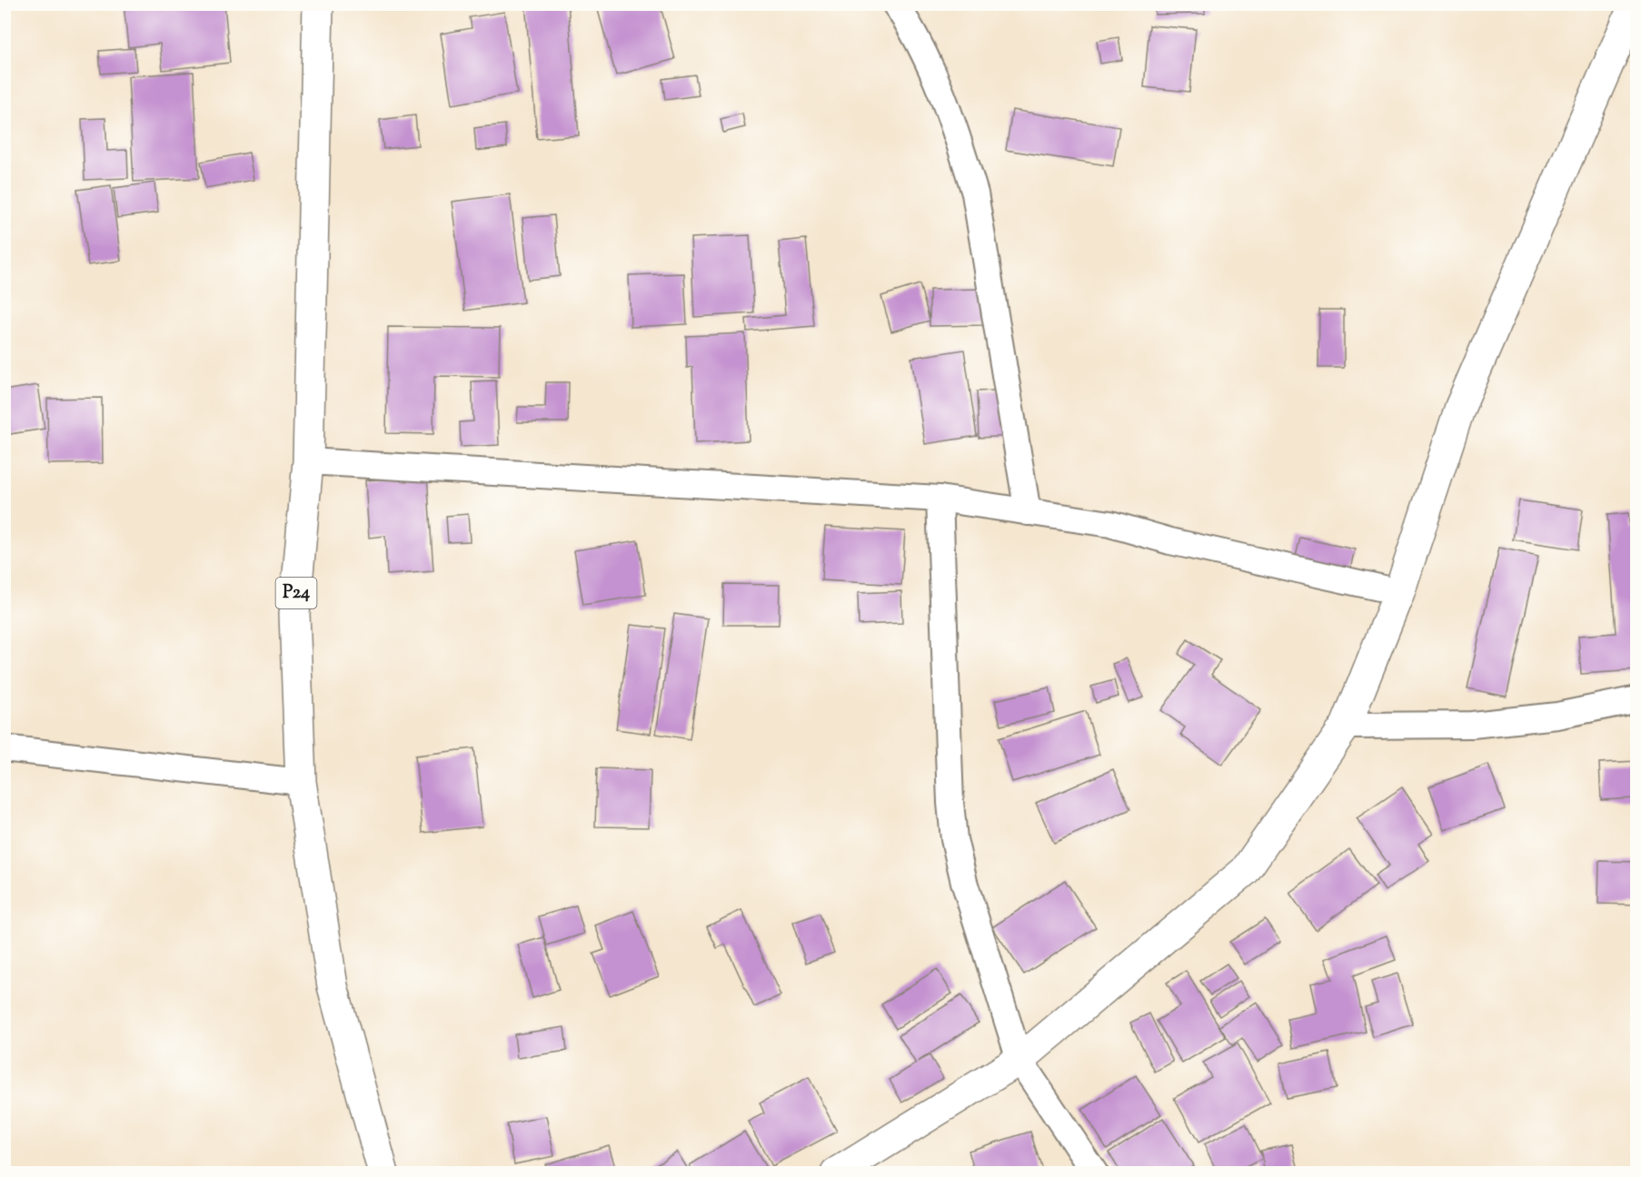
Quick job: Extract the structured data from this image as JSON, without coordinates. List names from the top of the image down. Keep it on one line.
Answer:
{"streets":{"street":["P24"]}}
